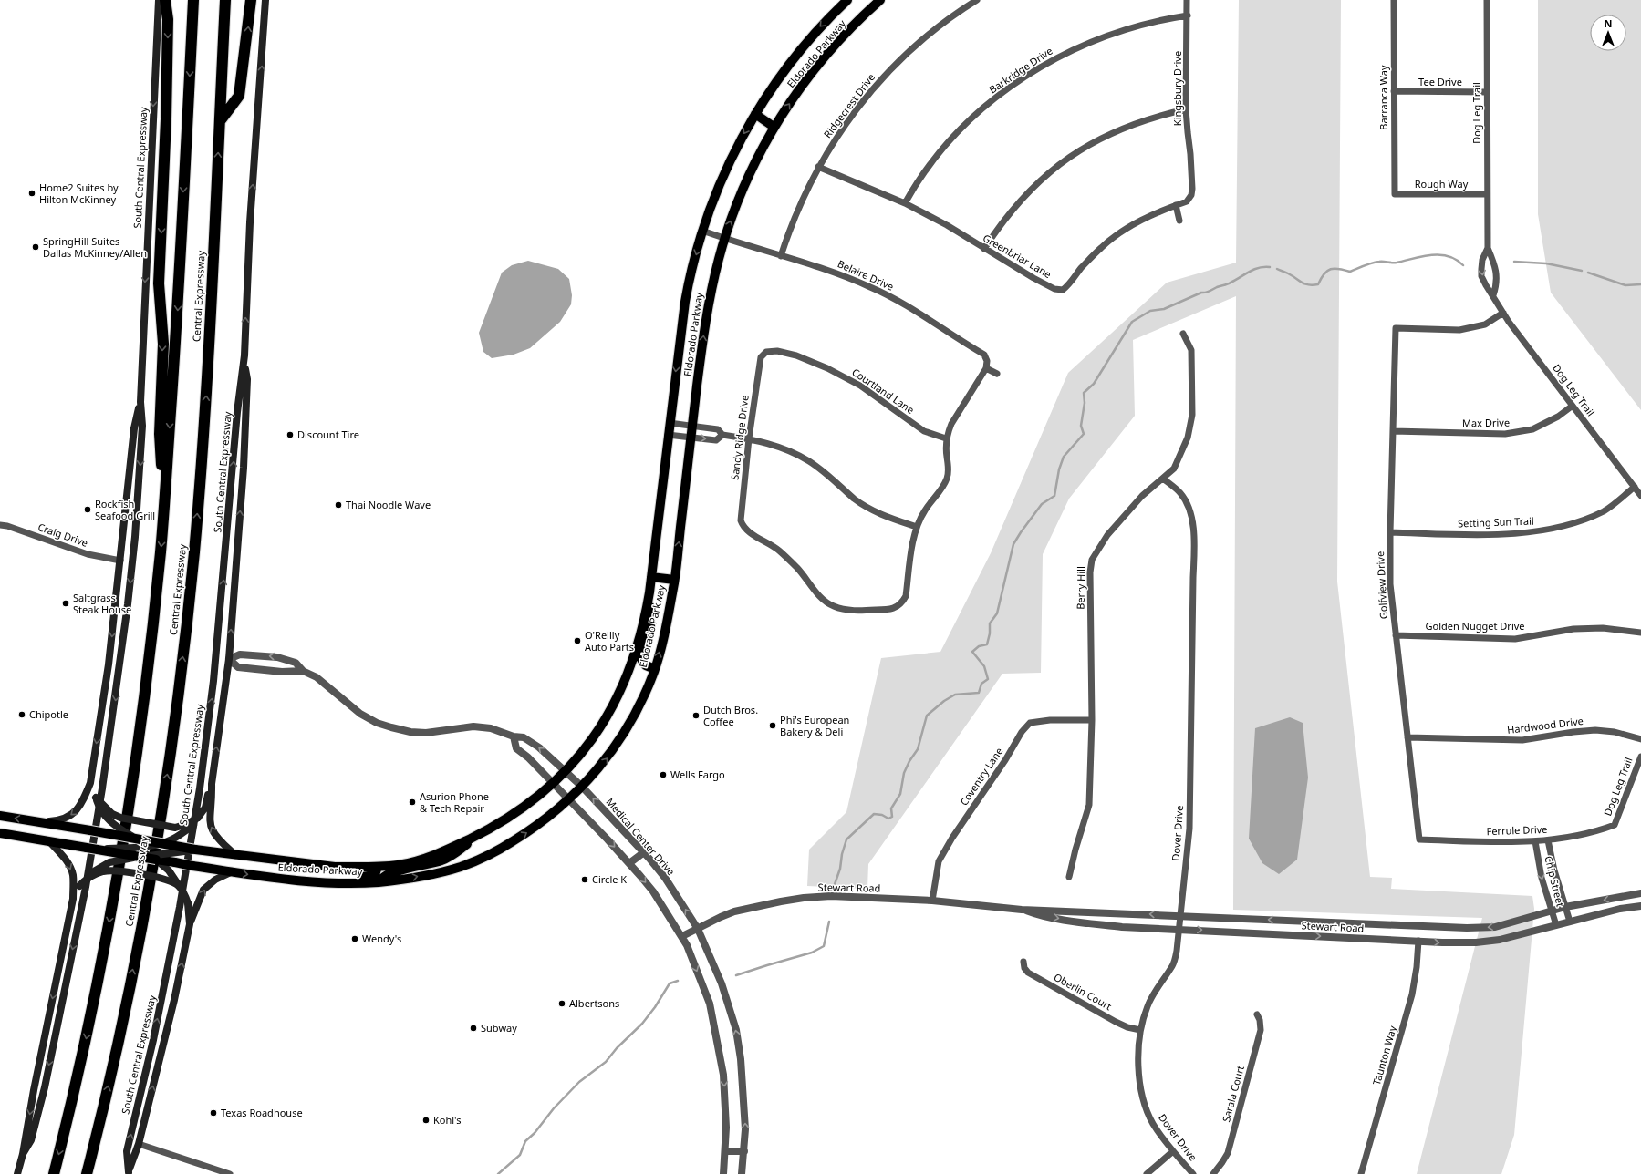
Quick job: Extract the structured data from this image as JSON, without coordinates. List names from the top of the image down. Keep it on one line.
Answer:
{"streets":{"highway":["Central Expressway"],"main road":["Eldorado Parkway","South Central Expressway"],"street":["Barkridge Drive","Tee Drive","Kingsbury Drive","Barranca Way","Ridgecrest Drive","Dog Leg Trail","Rough Way","Greenbriar Lane","Belaire Drive","Courtland Lane","Max Drive","Sandy Ridge Drive","Setting Sun Trail","Craig Drive","Golfview Drive","Berry Hill","Golden Nugget Drive","Hardwood Drive","Coventry Lane","Ferrule Drive","Dover Drive","Medical Center Drive","Chip Street","Stewart Road","Oberlin Court","Taunton Way","Sarala Court"]},"crossings":[["Eldorado Parkway","Belaire Drive"],["Eldorado Parkway","Medical Center Drive"],["Barkridge Drive","Kingsbury Drive"],["Barkridge Drive","Greenbriar Lane"],["Tee Drive","Barranca Way"],["Tee Drive","Dog Leg Trail"],["Kingsbury Drive","Greenbriar Lane"],["Barranca Way","Rough Way"],["Ridgecrest Drive","Greenbriar Lane"],["Ridgecrest Drive","Belaire Drive"],["Dog Leg Trail","Rough Way"],["Dog Leg Trail","Max Drive"],["Dog Leg Trail","Setting Sun Trail"],["Dog Leg Trail","Golfview Drive"],["Dog Leg Trail","Ferrule Drive"],["South Central Expressway","Craig Drive"],["South Central Expressway","Medical Center Drive"],["Courtland Lane","Sandy Ridge Drive"],["Max Drive","Golfview Drive"],["Setting Sun Trail","Golfview Drive"],["Golfview Drive","Golden Nugget Drive"],["Golfview Drive","Hardwood Drive"],["Golfview Drive","Ferrule Drive"],["Berry Hill","Coventry Lane"],["Berry Hill","Dover Drive"],["Coventry Lane","Stewart Road"],["Ferrule Drive","Chip Street"],["Dover Drive","Stewart Road"],["Dover Drive","Oberlin Court"],["Medical Center Drive","Stewart Road"],["Chip Street","Stewart Road"],["Stewart Road","Taunton Way"]],"places":["Home2 Suites by Hilton McKinney","SpringHill Suites Dallas McKinney/Allen","Discount Tire","Thai Noodle Wave","Rockfish Seafood Grill","Saltgrass Steak House","O'Reilly Auto Parts","Chipotle","Dutch Bros. Coffee","Phi's European Bakery & Deli","Wells Fargo","Asurion Phone & Tech Repair","Circle K","Wendy's","Albertsons","Subway","Texas Roadhouse","Kohl's"],"north":"top"}
